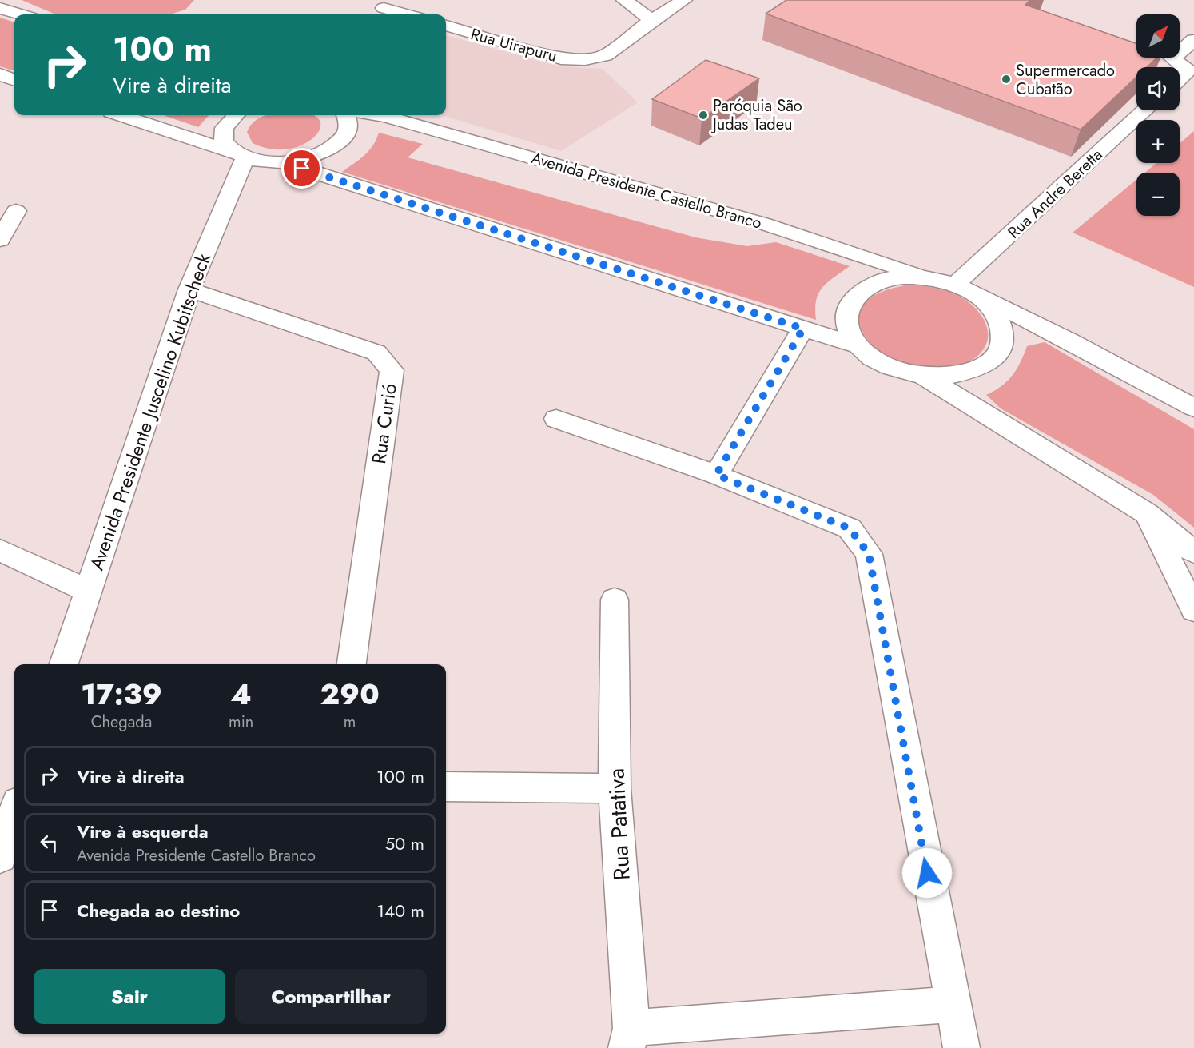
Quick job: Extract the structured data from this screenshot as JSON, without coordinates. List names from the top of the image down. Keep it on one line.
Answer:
{"streets":{"street":["Rua Uirapuru","Avenida Presidente Castello Branco","Rua André Beretta","Avenida Presidente Juscelino Kubitscheck","Rua Curió","Rua Patativa"]},"crossings":[["Avenida Presidente Castello Branco","Rua André Beretta"],["Avenida Presidente Juscelino Kubitscheck","Rua Curió"]],"places":["Supermercado Cubatão","Paróquia São Judas Tadeu"],"north":"top right","page":{"map_buttons":["+","−"],"turn":["100 m","Vire à direita"],"eta":["17:39","Chegada","4","min","290","m"],"list":[{"name":"Vire à direita","value":"100 m"},{"name":"Vire à esquerda","note":"Avenida Presidente Castello Branco","value":"50 m"},{"name":"Chegada ao destino","value":"140 m"}],"buttons":["Sair","Compartilhar"]}}
